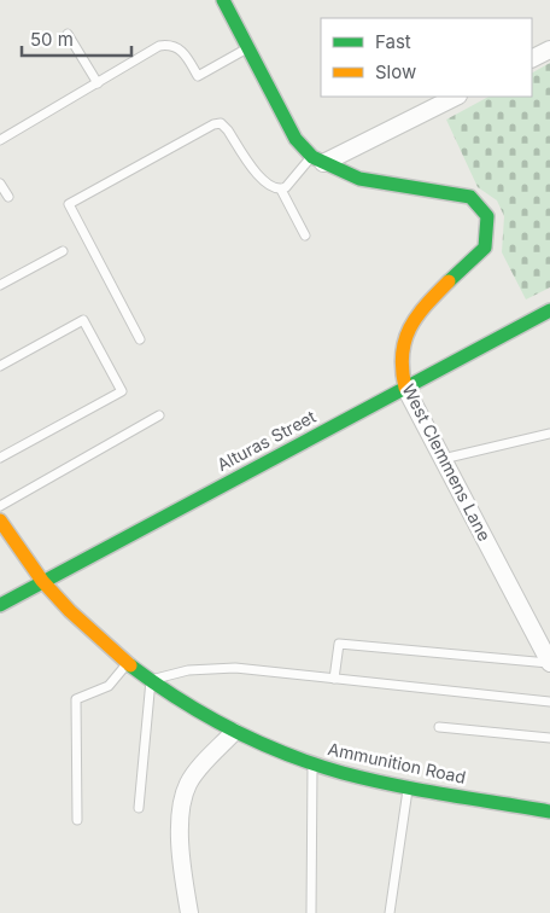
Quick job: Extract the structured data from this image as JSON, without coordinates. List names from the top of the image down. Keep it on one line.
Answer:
{"streets":{"street":["Alturas Street","West Clemmens Lane","Ammunition Road"]},"crossings":[["Alturas Street","West Clemmens Lane"],["Alturas Street","Ammunition Road"]],"legend":["Fast","Slow"],"scale_bar":"50 m"}
